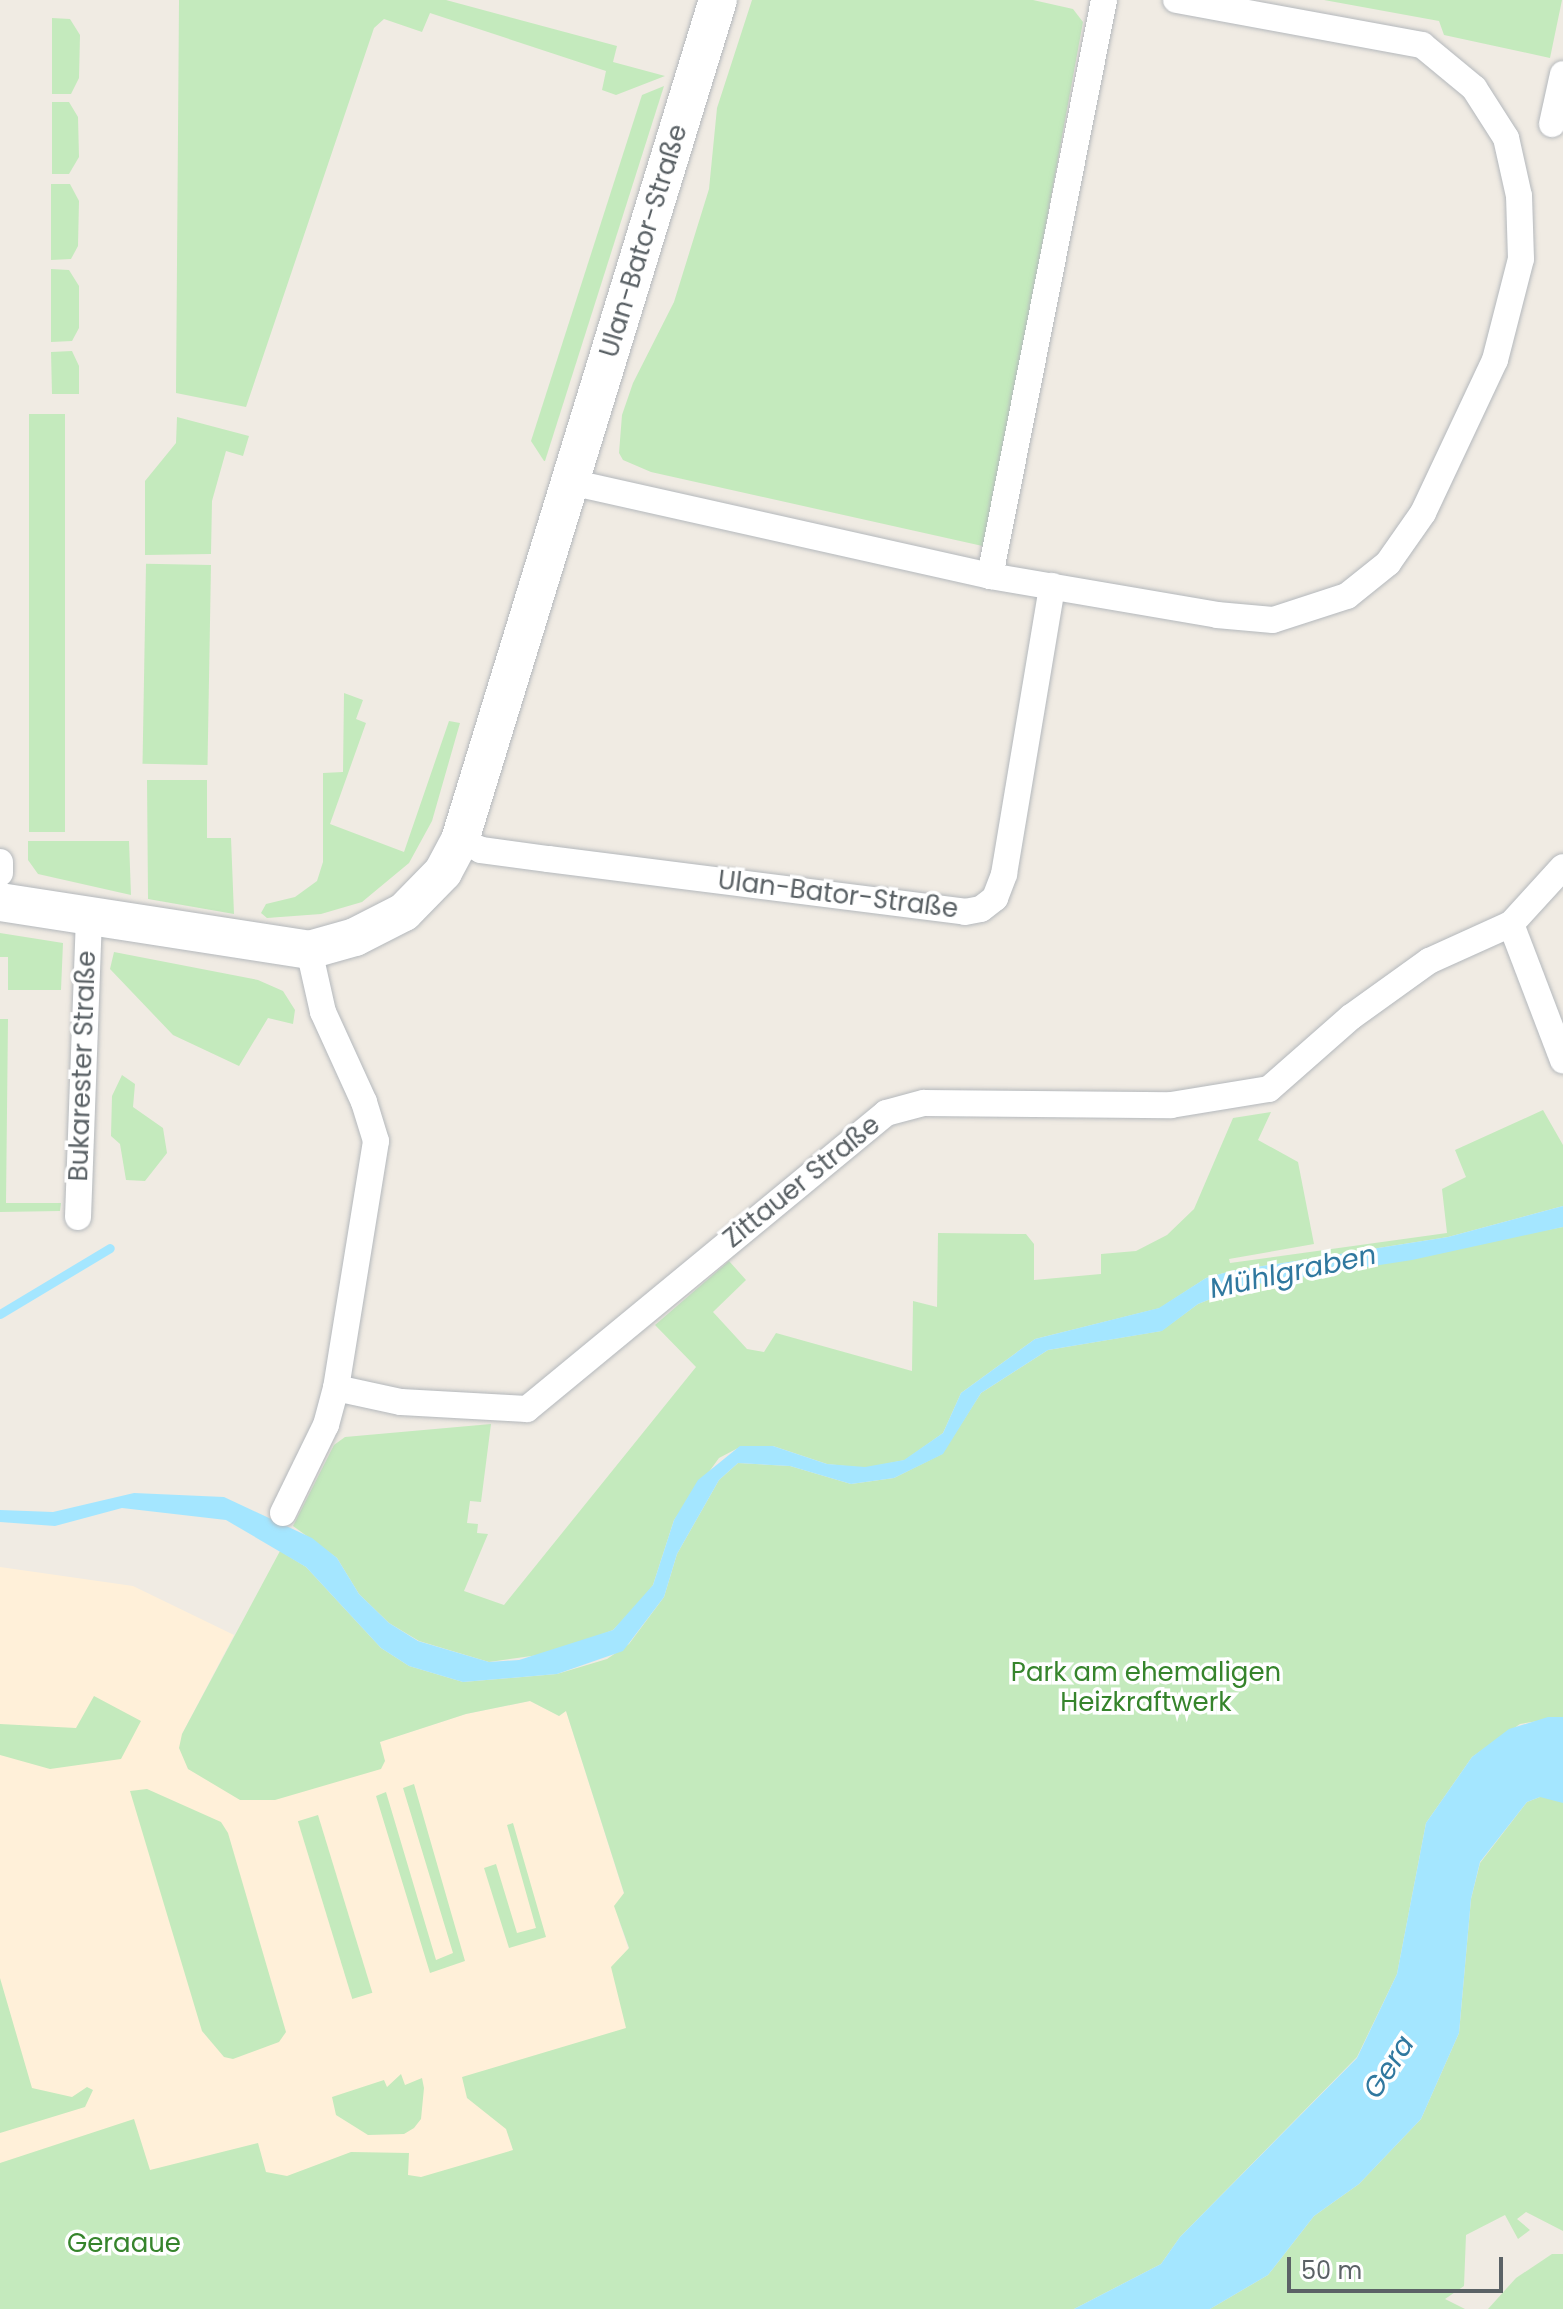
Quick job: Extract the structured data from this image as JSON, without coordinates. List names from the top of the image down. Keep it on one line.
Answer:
{"streets":{"street":["Ulan-Bator-Straße","Bukarester Straße","Zittauer Straße"]},"crossings":[["Ulan-Bator-Straße","Bukarester Straße"]],"water":["Mühlgraben","Gera"],"parks":["Park am ehemaligen Heizkraftwerk","Geraaue"],"scale_bar":"50 m"}
